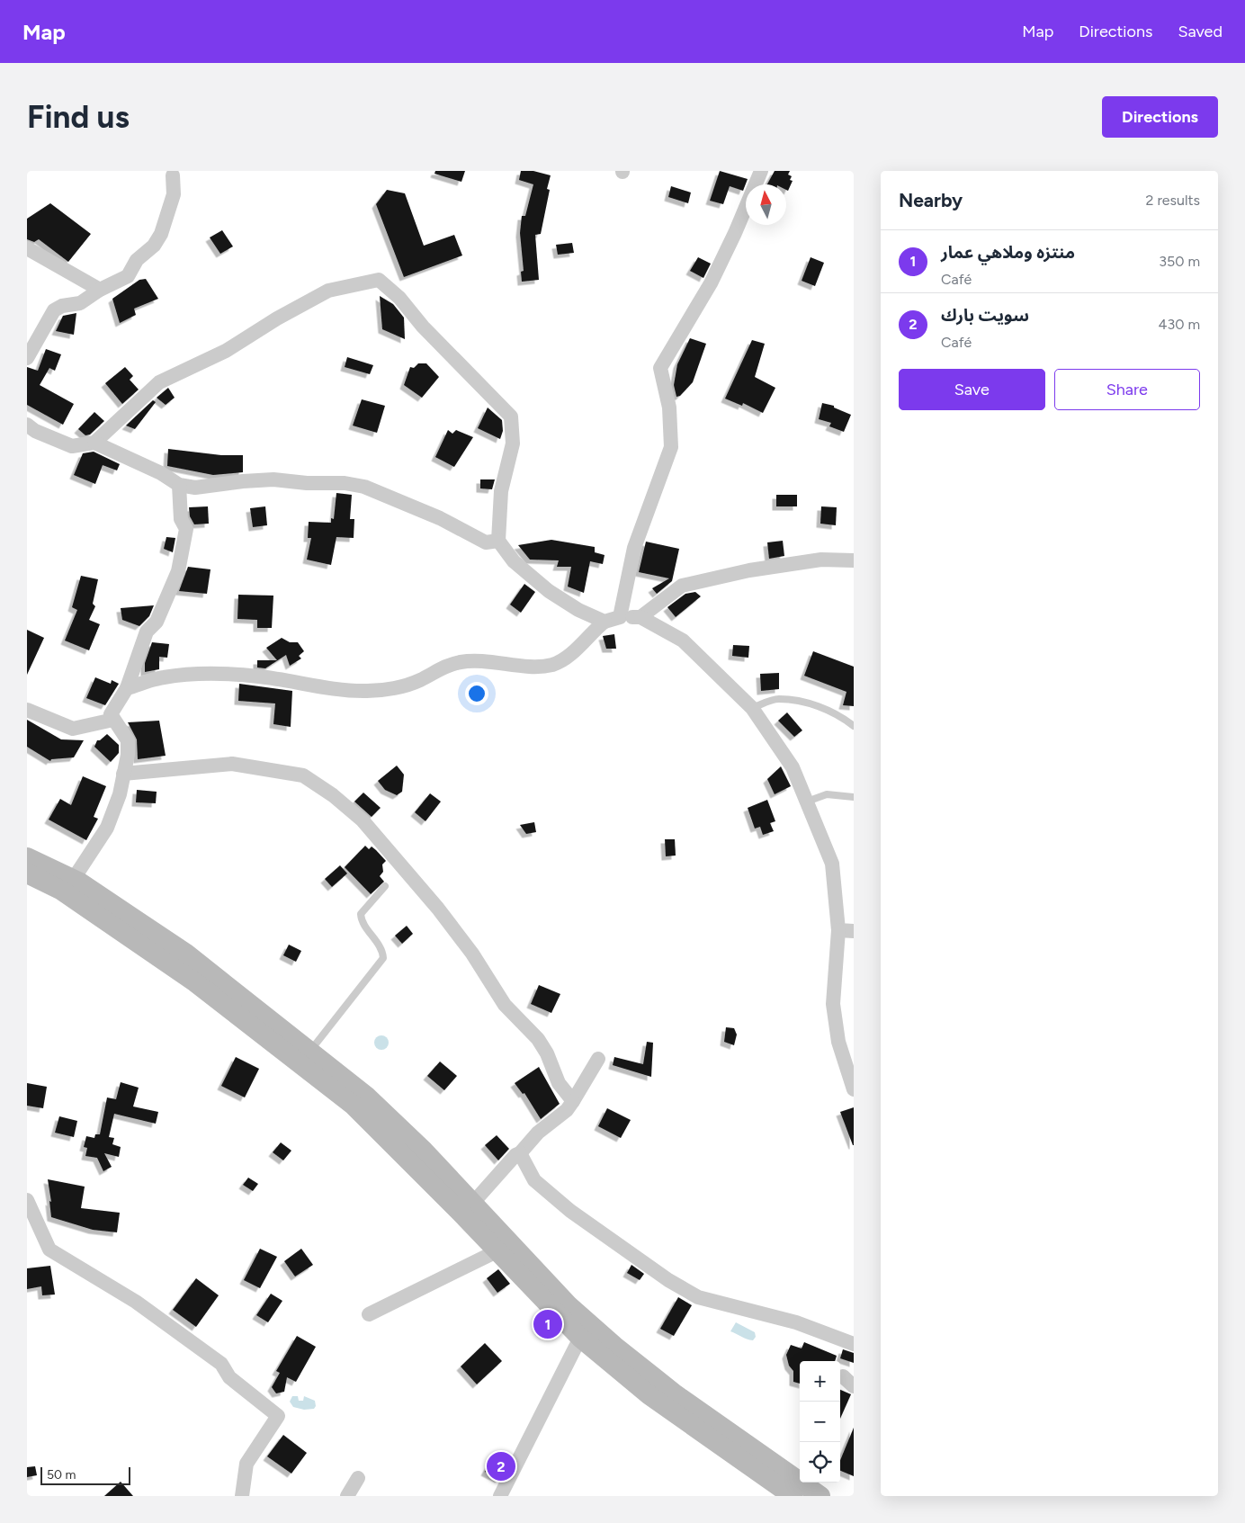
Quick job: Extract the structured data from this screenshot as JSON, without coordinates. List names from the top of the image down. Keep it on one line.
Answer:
{"scale_bar":"50 m","north":"top","page":{"header":"Map","nav":["Map","Directions","Saved"],"buttons":["Directions",["Save","Share"]],"title":"Find us","heading":["Nearby","2 results"],"list":[{"mark":"1","name":"منتزه وملاهي عمار","note":"Café","value":"350 m"},{"mark":"2","name":"سويت بارك","note":"Café","value":"430 m"}],"pins":["1","2"],"map_buttons":["+","−"],"scale":"50 m"}}
